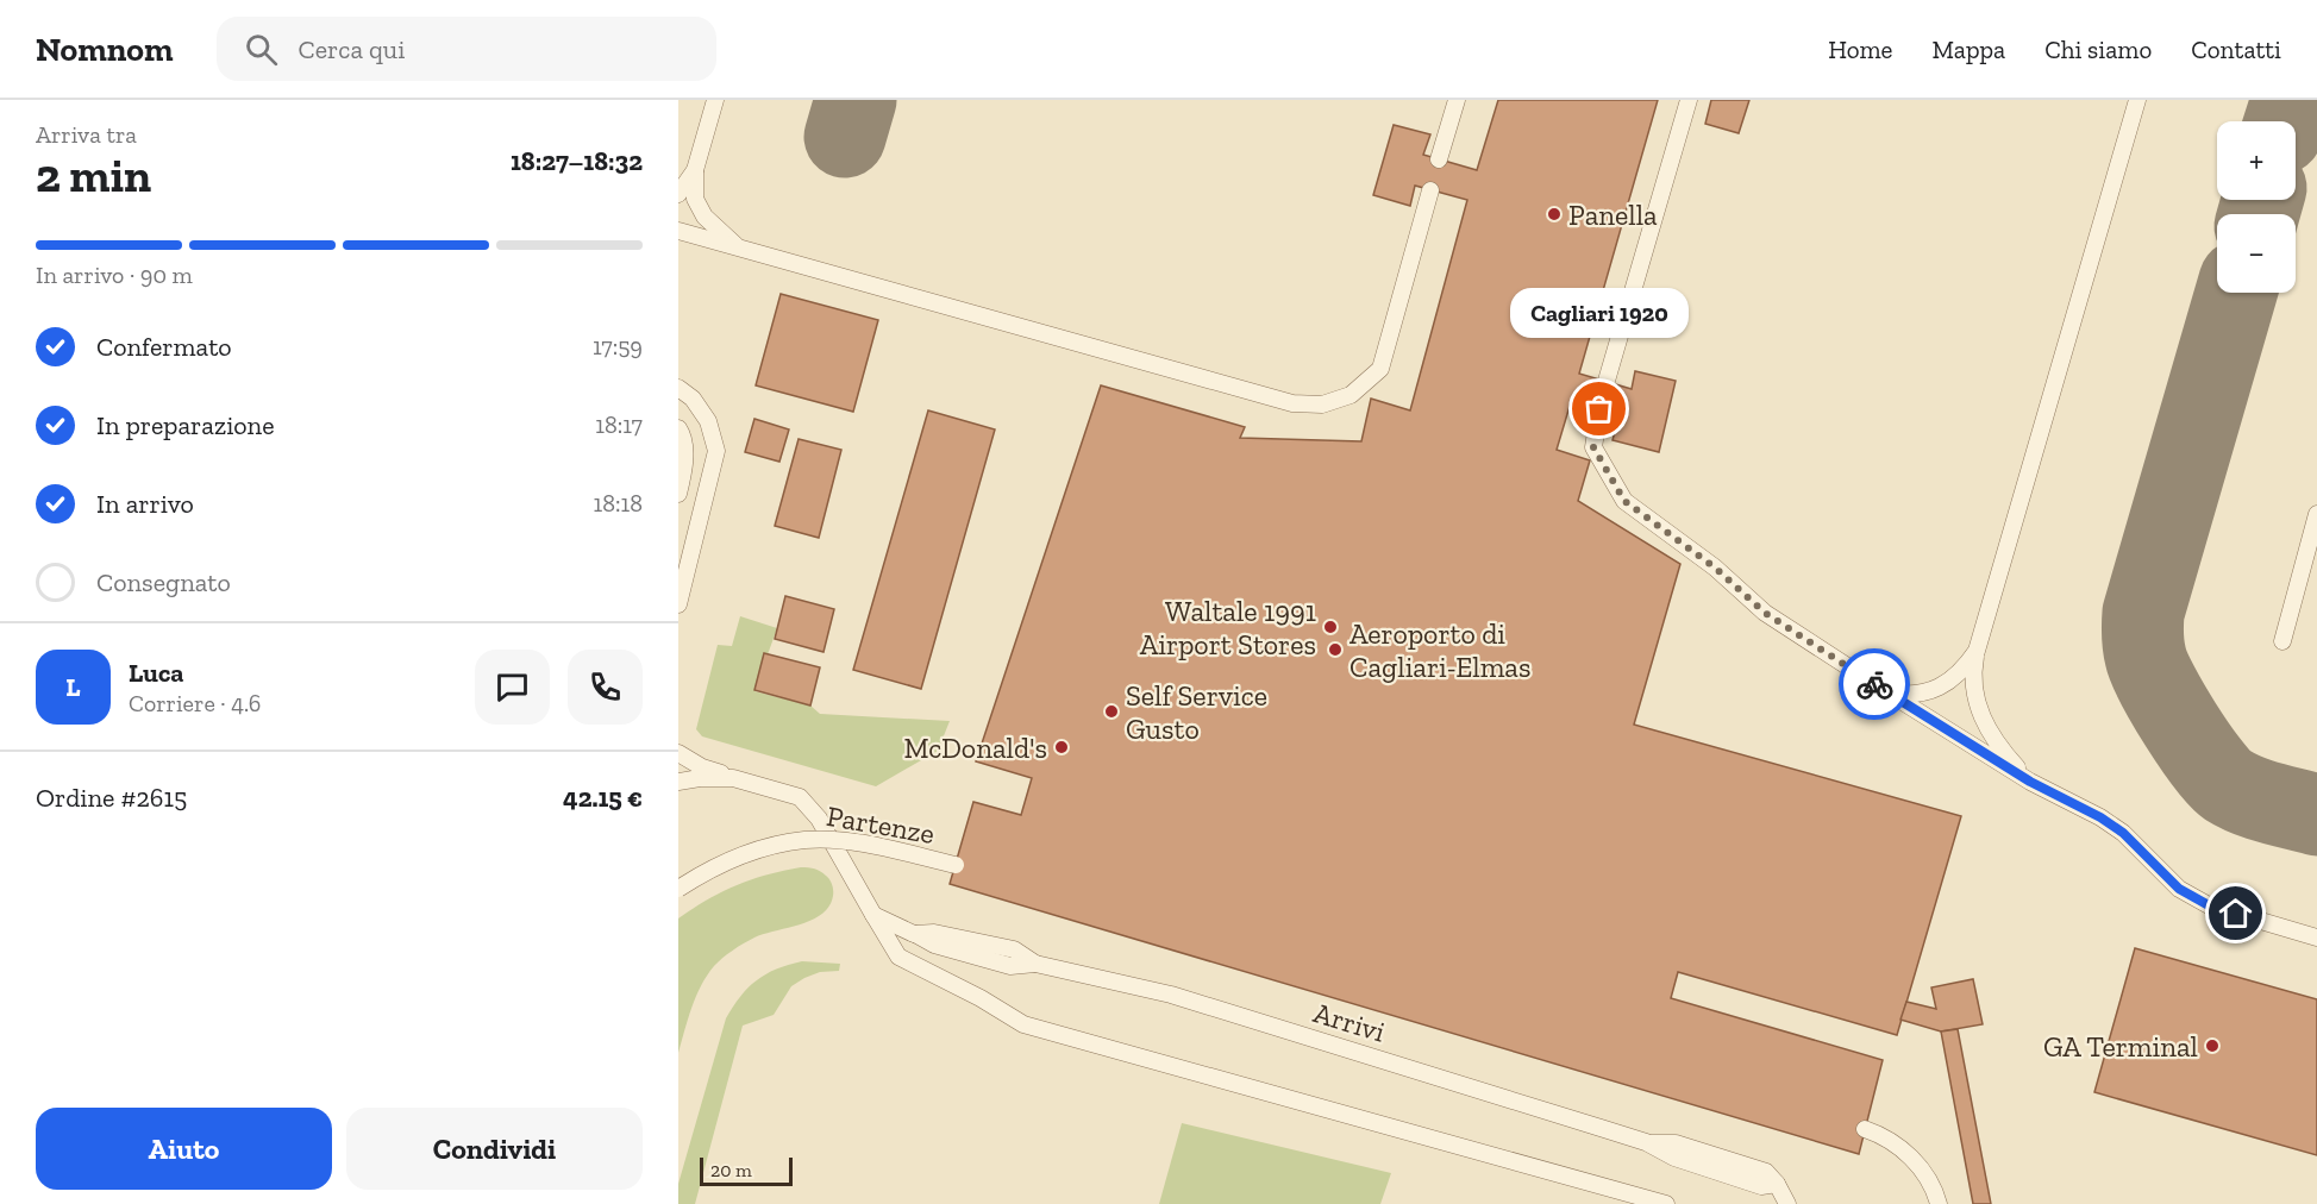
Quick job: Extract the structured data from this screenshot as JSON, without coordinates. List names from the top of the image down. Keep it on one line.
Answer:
{"streets":{"lane":["Partenze","Arrivi"]},"places":["Panella","Cagliari 1920","Waltale 1991 Airport Stores","Aeroporto di Cagliari-Elmas","Self Service Gusto","McDonald's","GA Terminal"],"scale_bar":"20 m","page":{"header":"Nomnom","search":"Cerca qui","nav":["Home","Mappa","Chi siamo","Contatti"],"heading":["2 min","Arriva tra","18:27–18:32"],"panel":["Luca","Corriere · 4.6","Ordine #2615","42.15 €"],"map_buttons":["+","−"],"bar":"In arrivo · 90 m","bubble":"Cagliari 1920","list":[["Confermato","17:59"],["In preparazione","18:17"],["In arrivo","18:18"],"Consegnato"],"round":"L","buttons":["Aiuto","Condividi"],"scale":"20 m"}}
